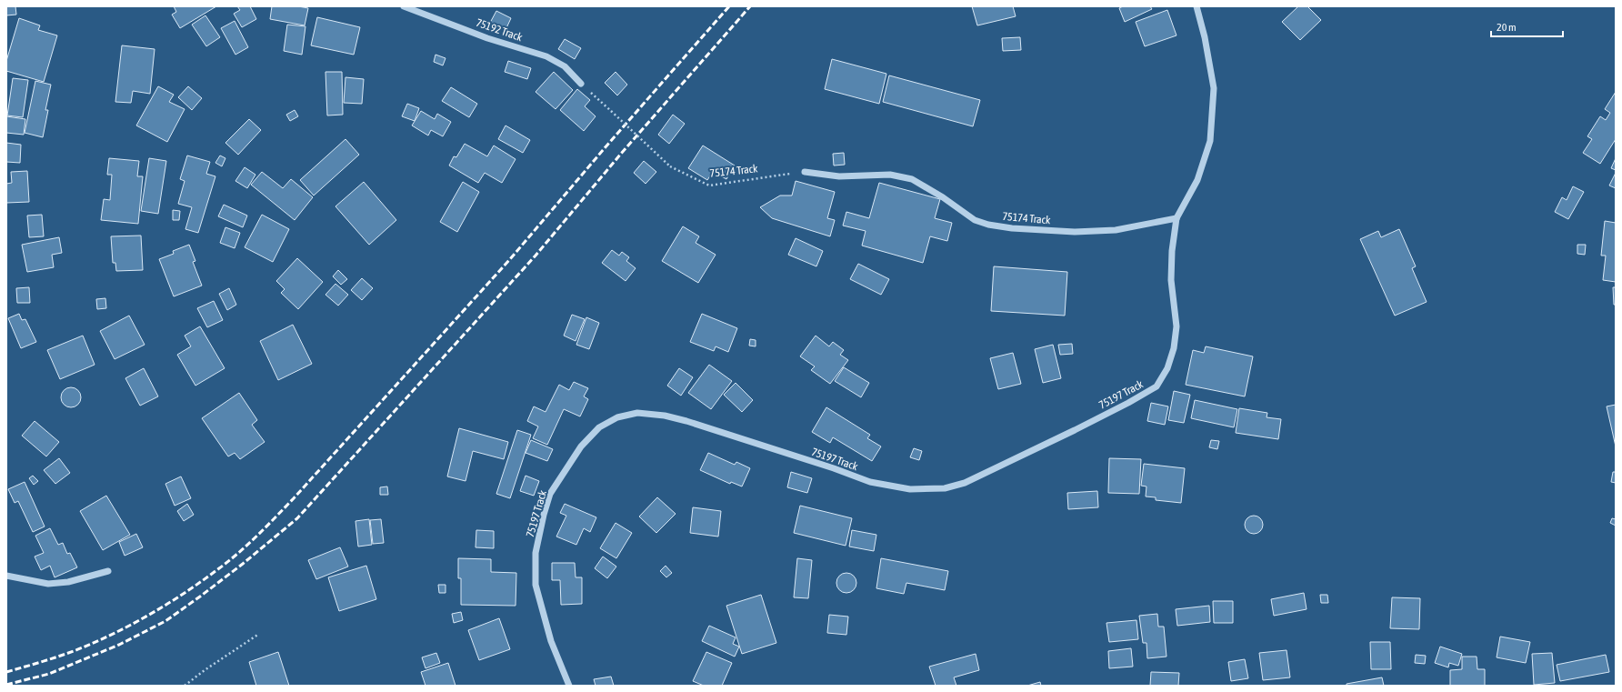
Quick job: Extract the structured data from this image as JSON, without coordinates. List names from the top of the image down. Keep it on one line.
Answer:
{"streets":{"street":["75192 Track","75174 Track","75197 Track"]},"crossings":[["75192 Track","75174 Track"],["75174 Track","75197 Track"]],"scale_bar":"20 m"}
